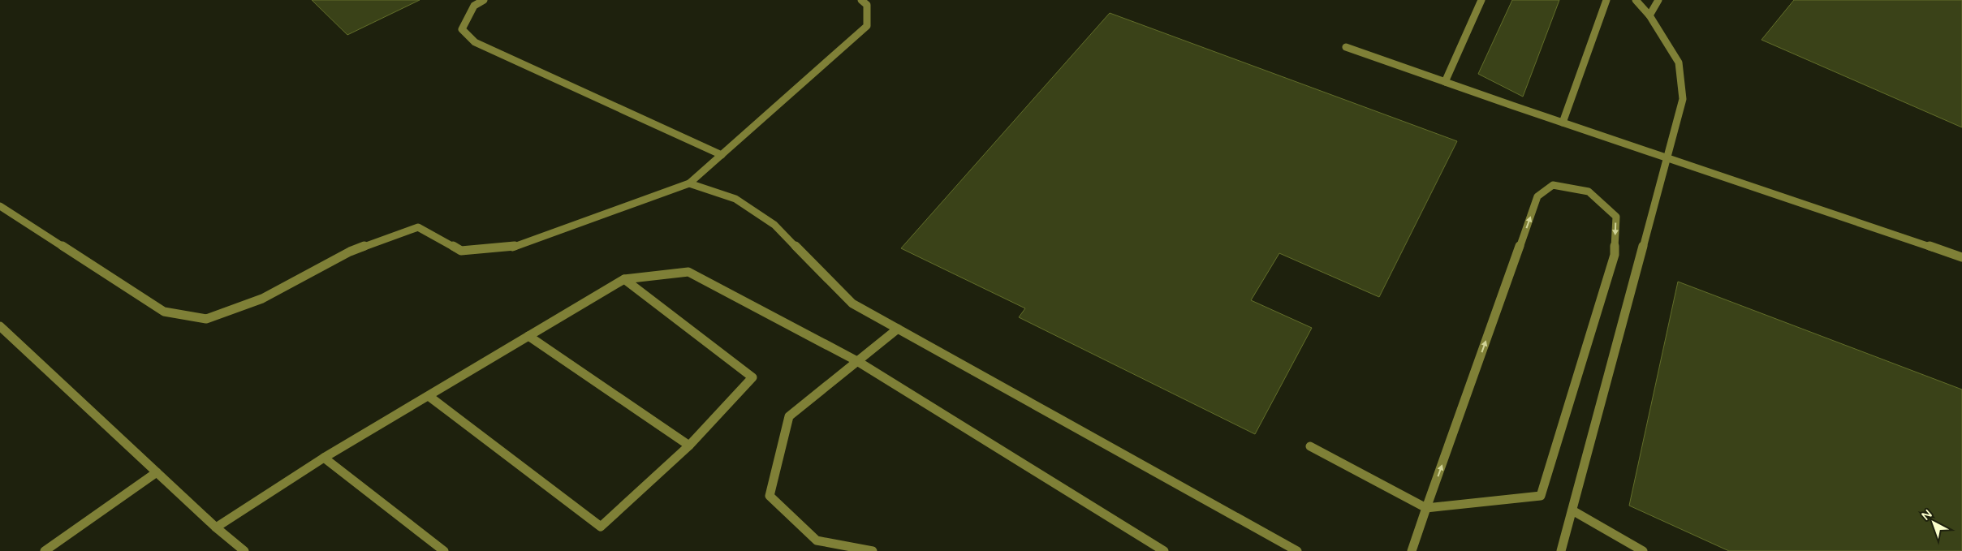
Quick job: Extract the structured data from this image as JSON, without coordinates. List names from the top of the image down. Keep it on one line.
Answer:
{"north":"top left"}
